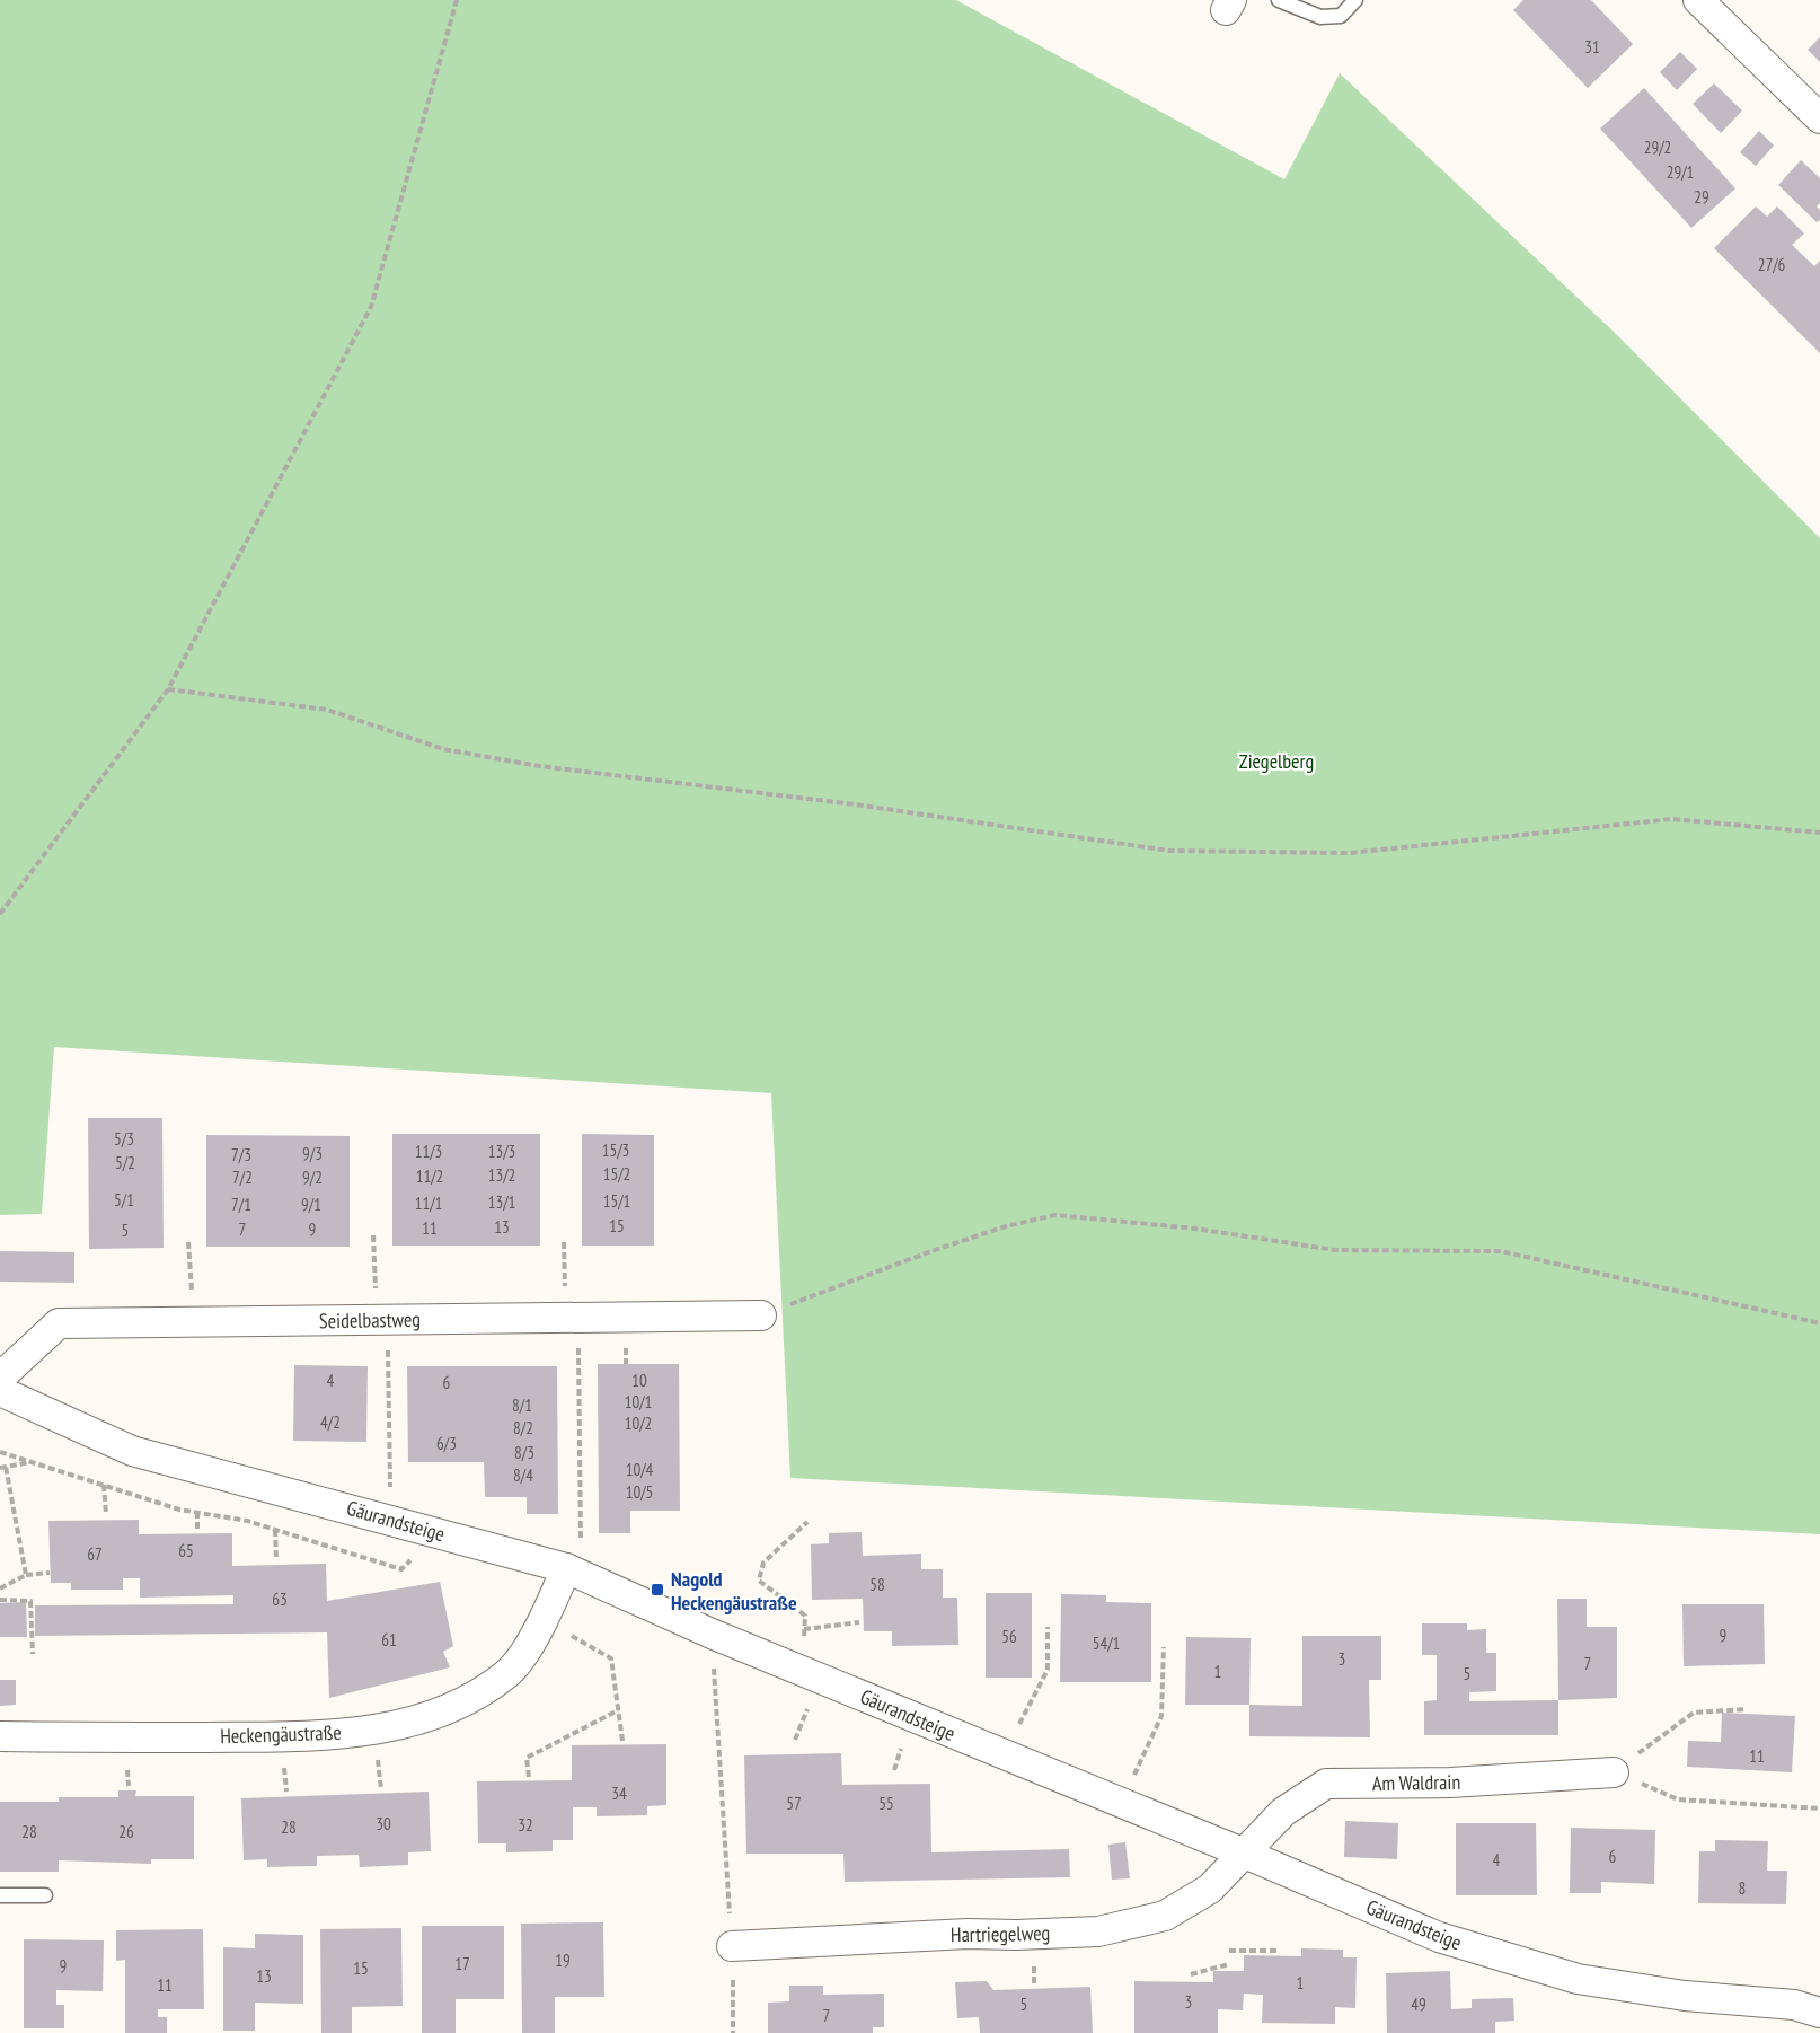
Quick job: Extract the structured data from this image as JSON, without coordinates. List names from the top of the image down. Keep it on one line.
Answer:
{"streets":{"street":["Seidelbastweg","Gäurandsteige","Heckengäustraße","Am Waldrain","Hartriegelweg"]},"crossings":[["Gäurandsteige","Heckengäustraße"],["Gäurandsteige","Am Waldrain"],["Gäurandsteige","Hartriegelweg"],["Am Waldrain","Hartriegelweg"]],"parks":["Ziegelberg"],"places":{"transit":["Nagold Heckengäustraße"]},"house_numbers":["31","29/2","29/1","29","27/6","5/3","15/3","11/3","13/3","9/3","7/3","5/2","15/2","13/2","11/2","7/2","9/2","5/1","15/1","13/1","11/1","7/1","9/1","15","13","11","7","9","5","4","10","6","10/1","8/1","4/2","10/2","8/2","6/3","8/3","10/4","8/4","10/5","65","67","58","63","9","56","61","54/1","3","7","1","5","11","34","57","55","30","32","28","28","26","6","4","8","19","17","9","15","13","1","11","3","5","49","7"]}
